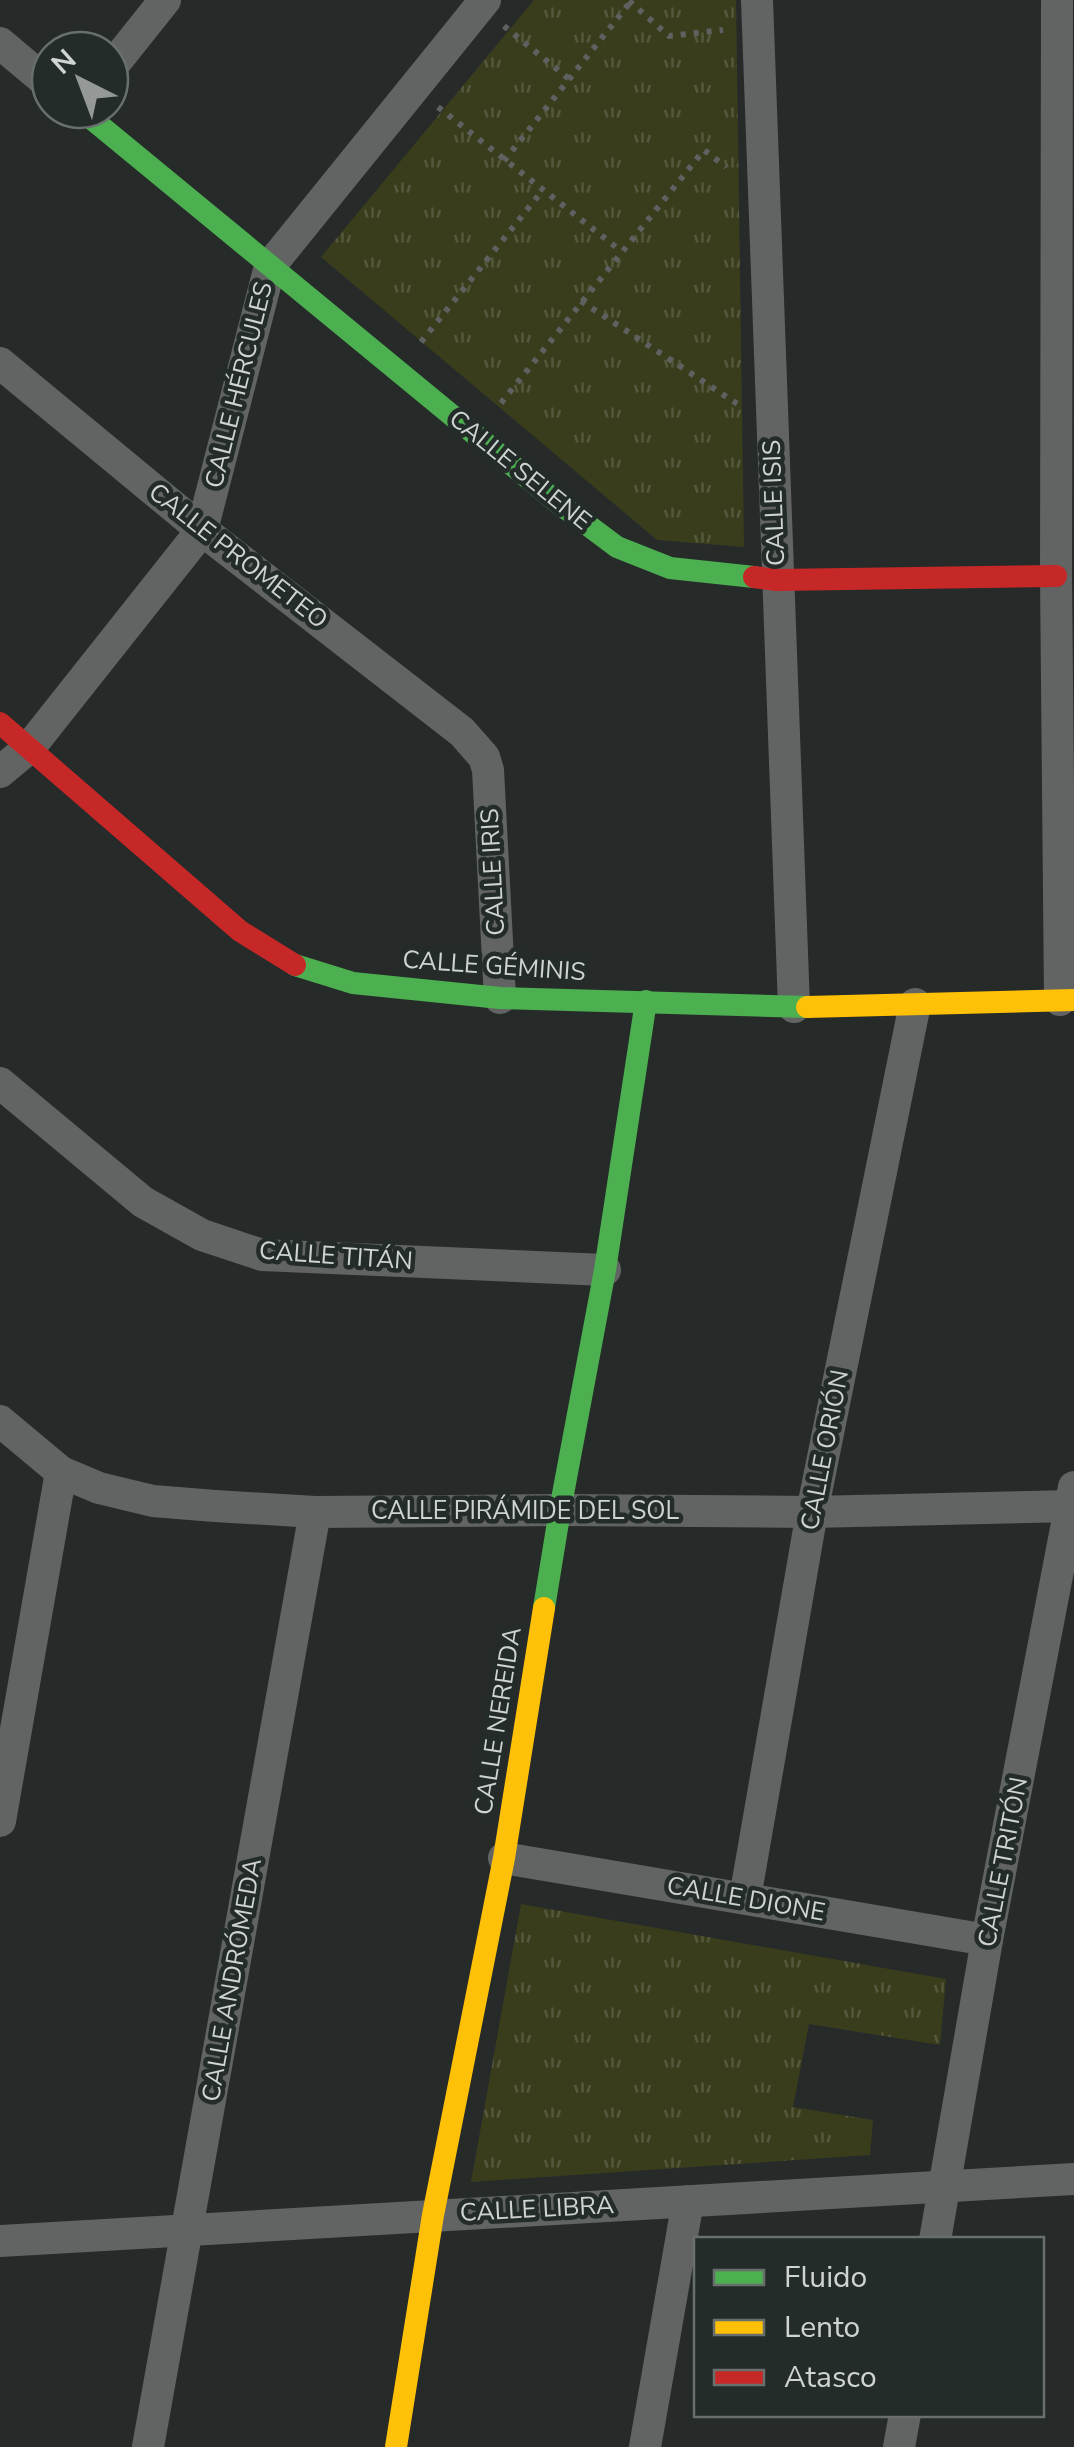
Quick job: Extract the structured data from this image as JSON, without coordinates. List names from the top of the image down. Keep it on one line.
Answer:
{"streets":{"street":["CALLE HÉRCULES","CALLE SELENE","CALLE ISIS","CALLE PROMETEO","CALLE IRIS","CALLE GÉMINIS","CALLE TITÁN","CALLE ORIÓN","CALLE PIRÁMIDE DEL SOL","CALLE NEREIDA","CALLE TRITÓN","CALLE DIONE","CALLE ANDRÓMEDA","CALLE LIBRA"]},"crossings":[["CALLE HÉRCULES","CALLE SELENE"],["CALLE HÉRCULES","CALLE PROMETEO"],["CALLE HÉRCULES","CALLE GÉMINIS"],["CALLE SELENE","CALLE ISIS"],["CALLE ISIS","CALLE GÉMINIS"],["CALLE PROMETEO","CALLE IRIS"],["CALLE IRIS","CALLE GÉMINIS"],["CALLE GÉMINIS","CALLE ORIÓN"],["CALLE GÉMINIS","CALLE NEREIDA"],["CALLE TITÁN","CALLE NEREIDA"],["CALLE ORIÓN","CALLE PIRÁMIDE DEL SOL"],["CALLE ORIÓN","CALLE DIONE"],["CALLE PIRÁMIDE DEL SOL","CALLE NEREIDA"],["CALLE PIRÁMIDE DEL SOL","CALLE TRITÓN"],["CALLE PIRÁMIDE DEL SOL","CALLE ANDRÓMEDA"],["CALLE NEREIDA","CALLE DIONE"],["CALLE NEREIDA","CALLE LIBRA"],["CALLE TRITÓN","CALLE DIONE"],["CALLE TRITÓN","CALLE LIBRA"],["CALLE ANDRÓMEDA","CALLE LIBRA"]],"legend":["Fluido","Lento","Atasco"],"north":"top left"}
